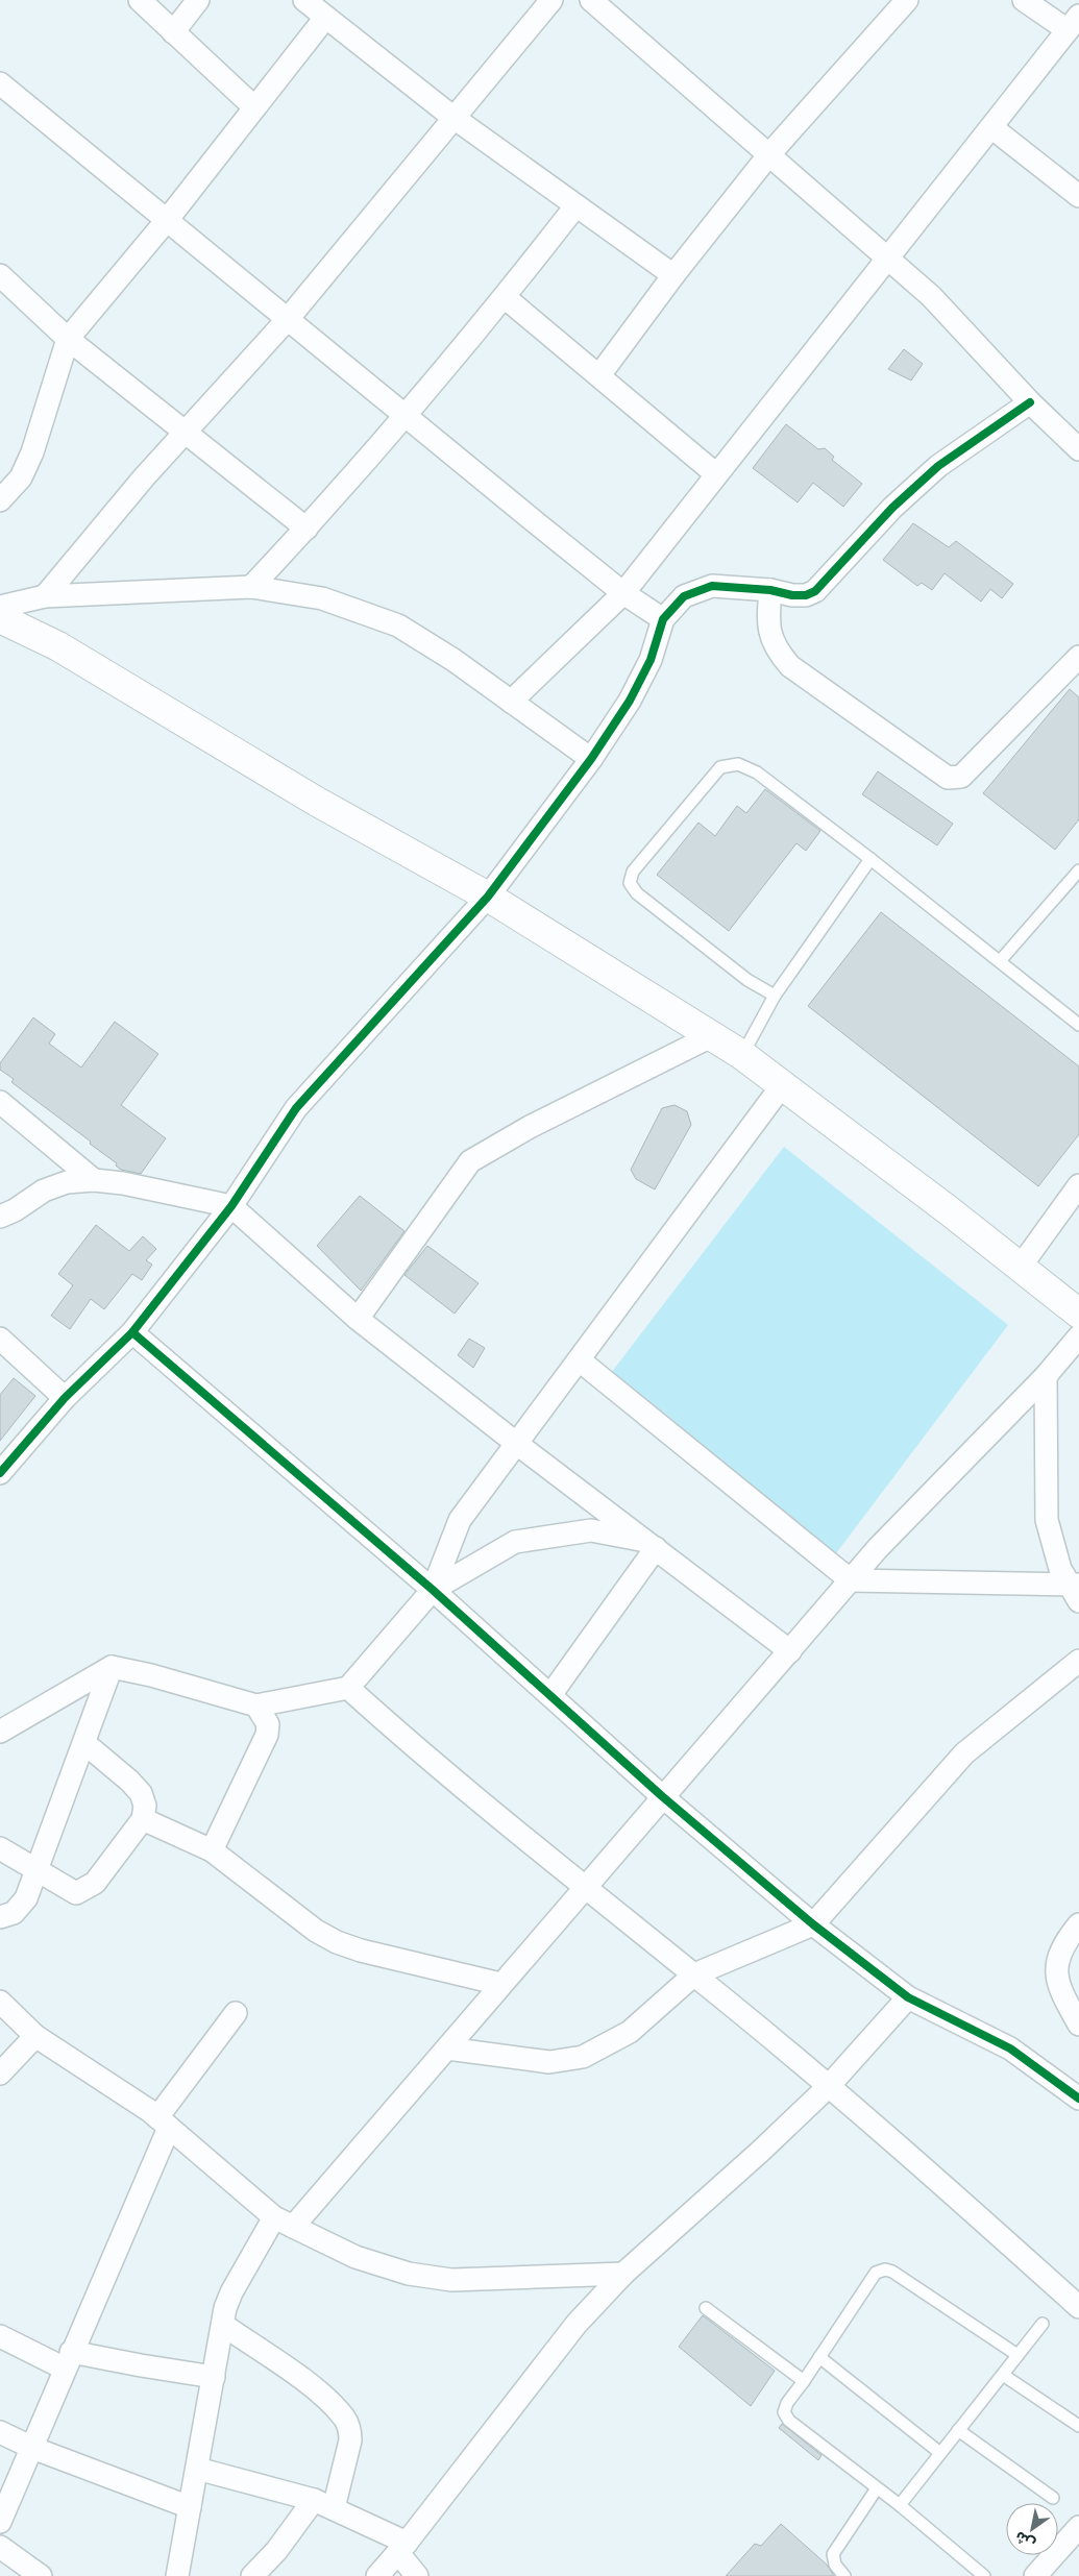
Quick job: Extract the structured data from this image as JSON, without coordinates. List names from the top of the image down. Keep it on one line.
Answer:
{"north":"bottom left"}
